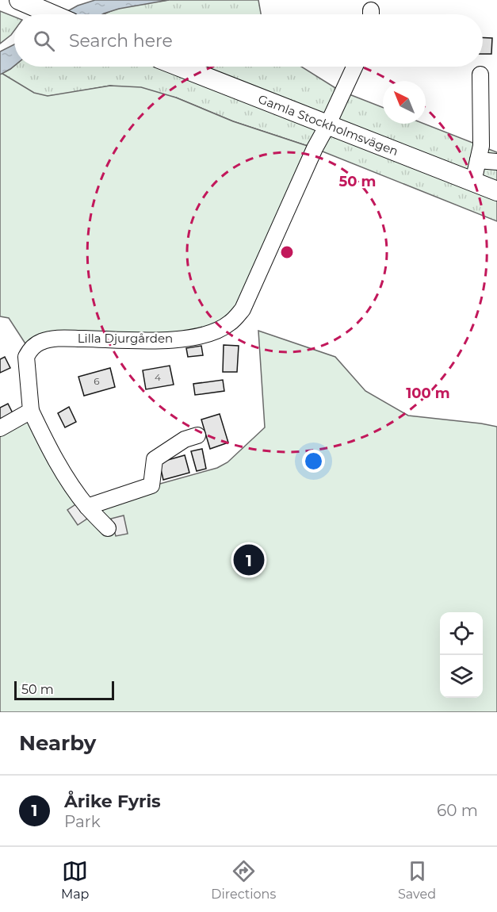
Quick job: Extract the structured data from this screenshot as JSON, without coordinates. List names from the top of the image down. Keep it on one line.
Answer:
{"streets":{"main road":["Gamla Stockholmsvägen"],"street":["Lilla Djurgården"]},"crossings":[["Gamla Stockholmsvägen","Lilla Djurgården"]],"house_numbers":["4","6"],"scale_bar":"50 m","north":"top left","page":{"search":"Search here","pins":"1","scale":"50 m","heading":"Nearby","list":[{"mark":"1","name":"Årike Fyris","note":"Park","value":"60 m"}],"nav":["Map","Directions","Saved"]},"rings":["50 m","100 m"]}
